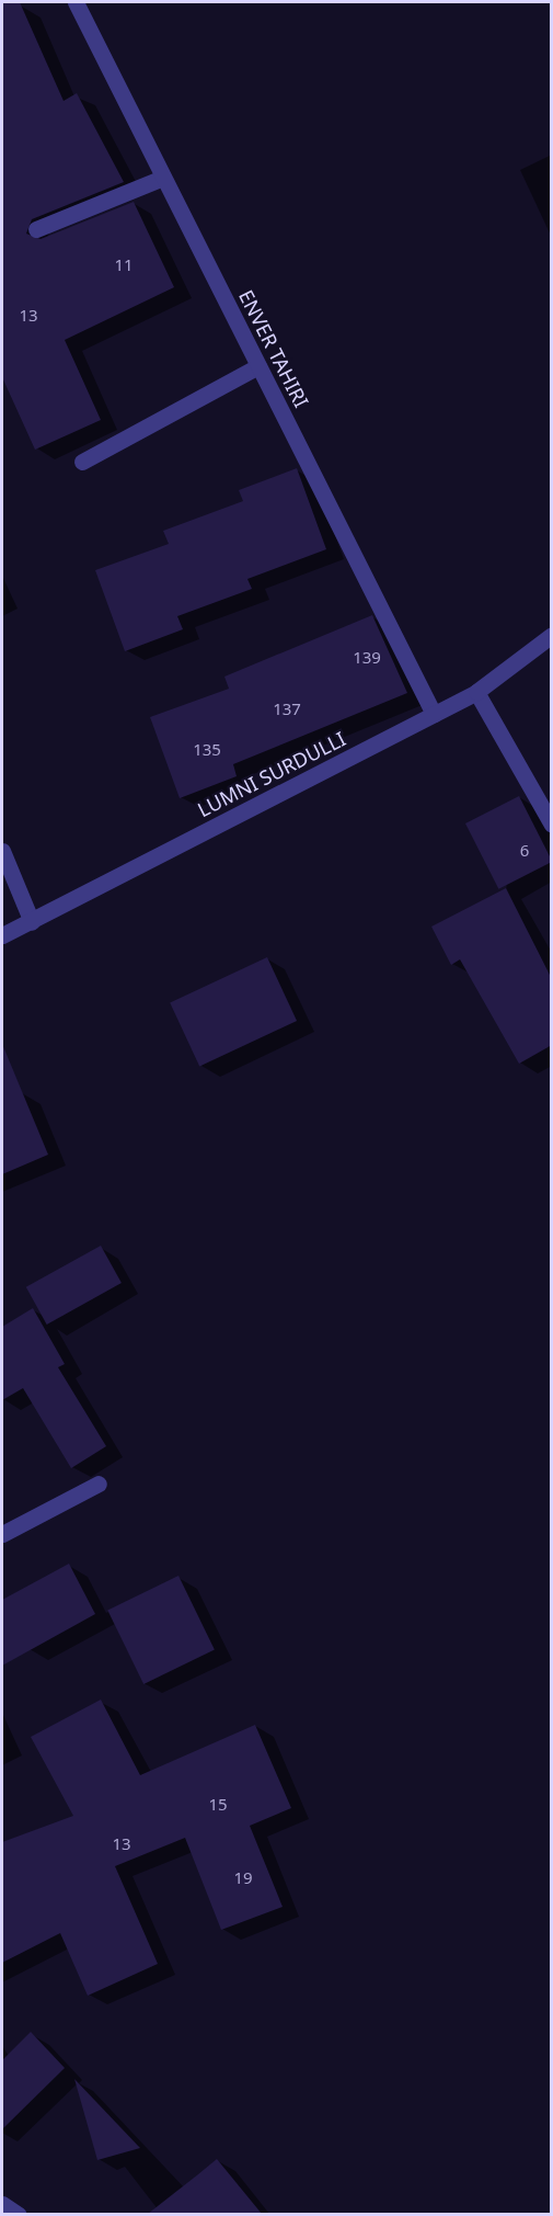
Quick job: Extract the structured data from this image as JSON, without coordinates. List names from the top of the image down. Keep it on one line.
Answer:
{"streets":{"street":["ENVER TAHIRI","LUMNI SURDULLI"]},"crossings":[["ENVER TAHIRI","LUMNI SURDULLI"]],"house_numbers":["11","13","139","137","135","6","15","13","19"]}
